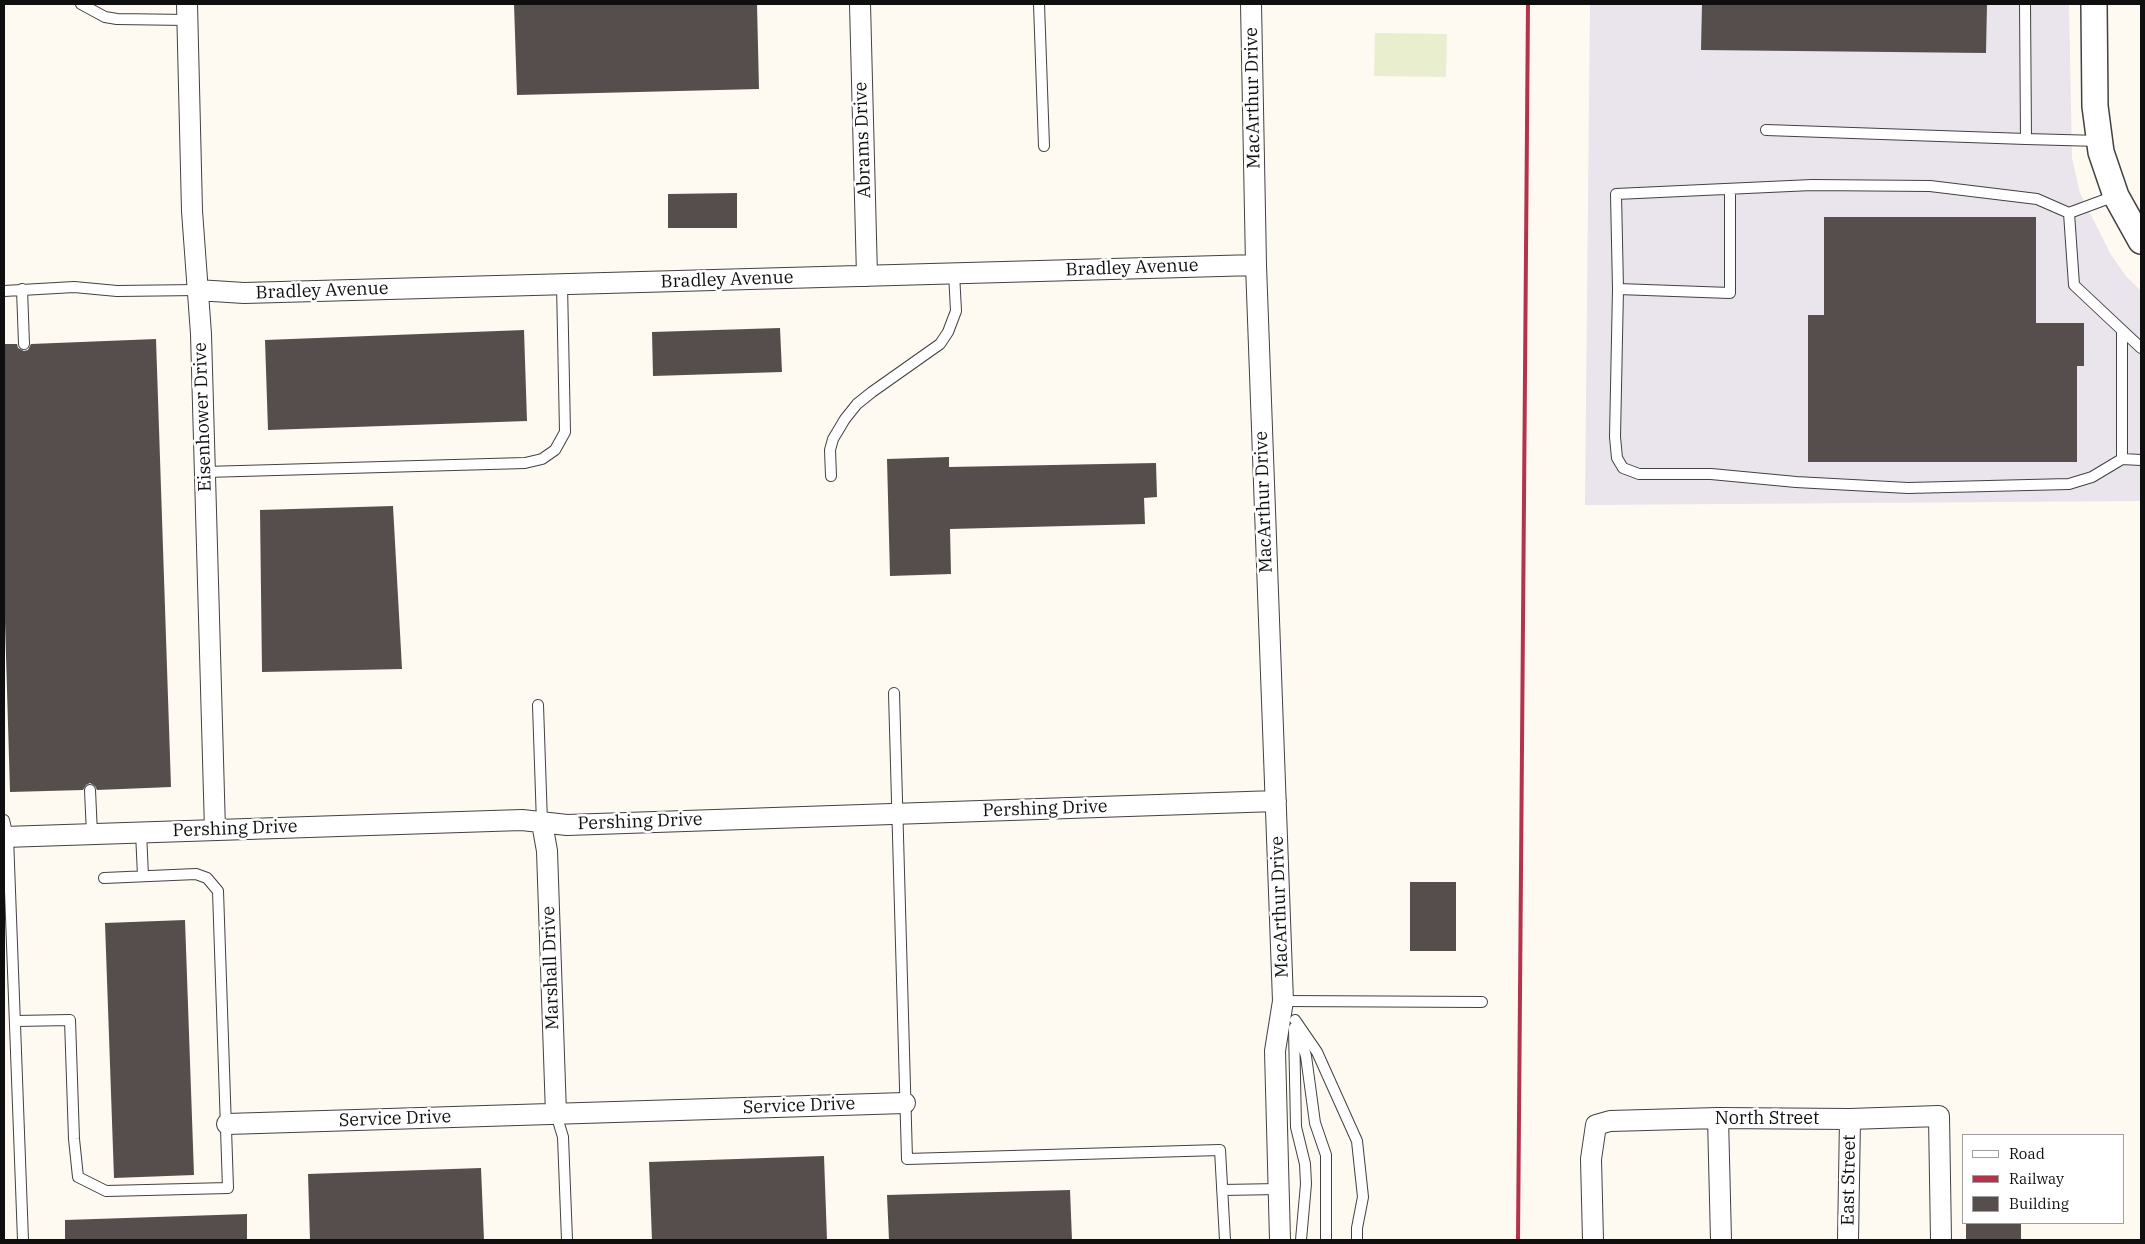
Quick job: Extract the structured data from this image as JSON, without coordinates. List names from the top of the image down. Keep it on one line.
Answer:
{"streets":{"street":["MacArthur Drive","Abrams Drive","Bradley Avenue","Eisenhower Drive","Pershing Drive","Marshall Drive","Service Drive","North Street","East Street"]},"crossings":[["MacArthur Drive","Bradley Avenue"],["MacArthur Drive","Pershing Drive"],["Abrams Drive","Bradley Avenue"],["Bradley Avenue","Eisenhower Drive"],["Eisenhower Drive","Pershing Drive"],["Pershing Drive","Marshall Drive"],["Marshall Drive","Service Drive"],["North Street","East Street"]],"legend":["Road","Railway","Building"]}
